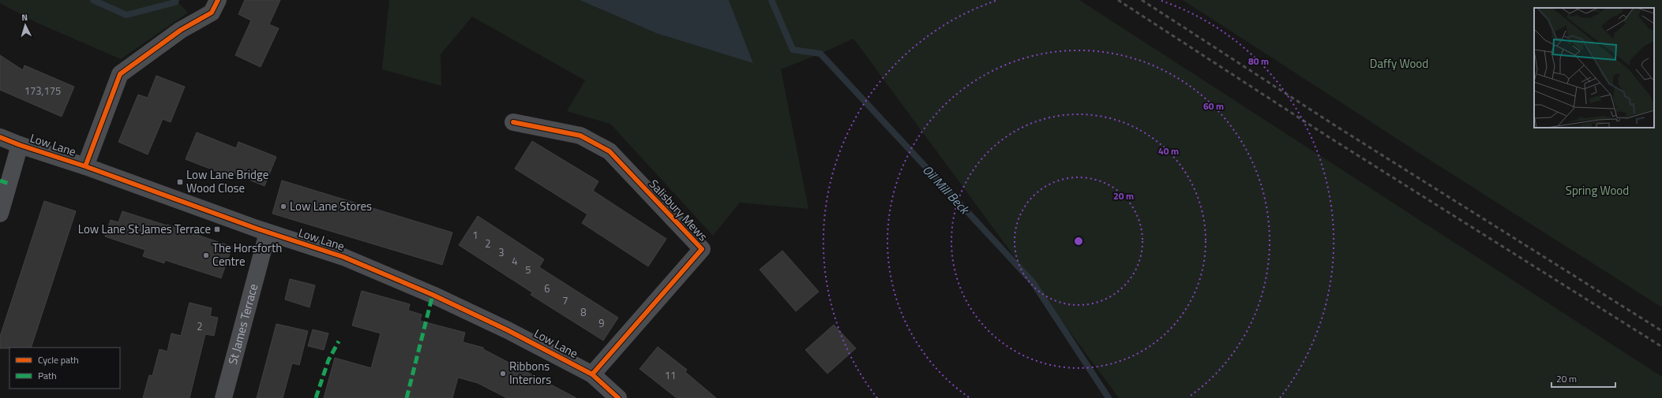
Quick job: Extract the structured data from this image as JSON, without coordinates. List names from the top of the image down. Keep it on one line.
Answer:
{"streets":{"street":["Low Lane","Salisbury Mews","St James Terrace"]},"crossings":[["Low Lane","Salisbury Mews"],["Low Lane","St James Terrace"]],"water":["Oil Mill Beck"],"parks":["Daffy Wood","Spring Wood"],"places":{"transit":["Low Lane Bridge Wood Close","Low Lane St James Terrace"],"other":["Low Lane Stores","The Horsforth Centre","Ribbons Interiors"]},"house_numbers":["173,175","1","2","3","4","5","6","7","8","9","2","11"],"legend":["Cycle path","Path"],"scale_bar":"20 m","north":"top","rings":["80 m","60 m","40 m","20 m"]}
